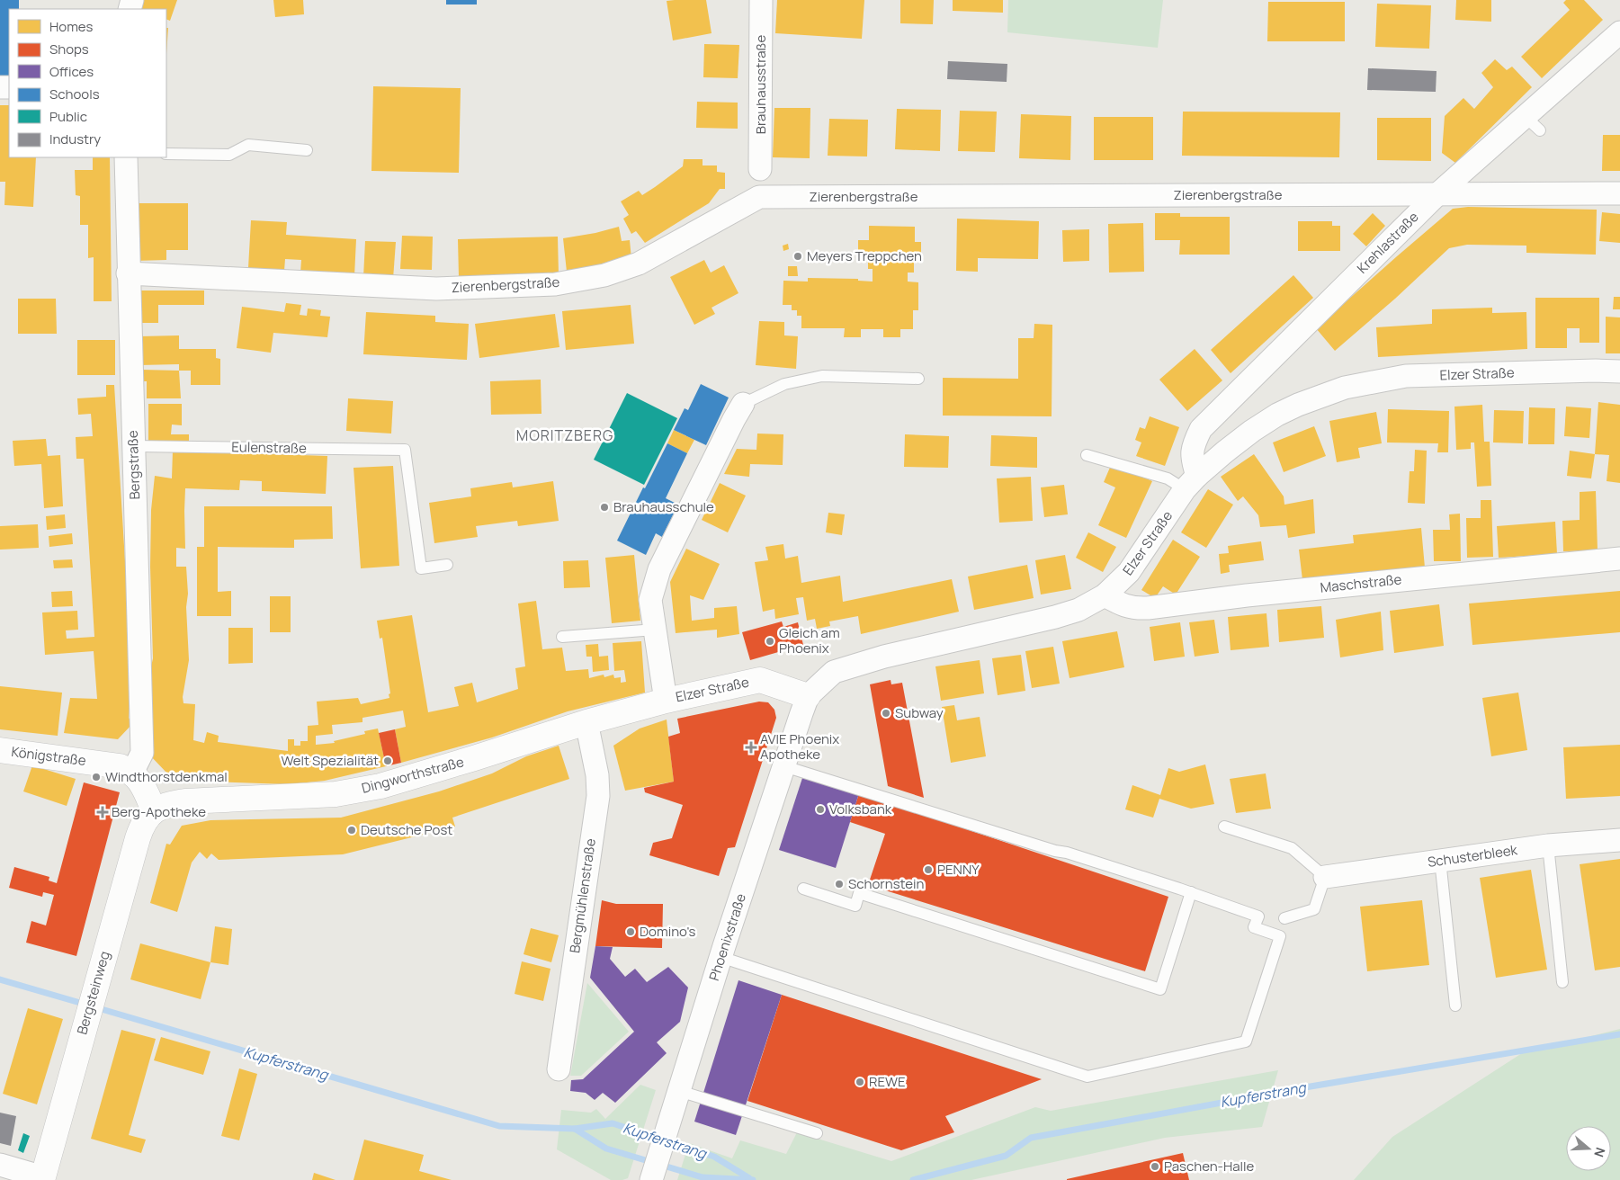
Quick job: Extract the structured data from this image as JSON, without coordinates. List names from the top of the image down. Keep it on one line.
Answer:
{"streets":{"street":["Brauhausstraße","Zierenbergstraße","Krehlastraße","Elzer Straße","Bergstraße","Maschstraße","Königstraße","Dingworthstraße","Schusterbleek","Bergmühlenstraße","Phoenixstraße","Bergsteinweg"],"lane":["Eulenstraße"]},"crossings":[["Zierenbergstraße","Krehlastraße"],["Zierenbergstraße","Bergstraße"],["Krehlastraße","Elzer Straße"],["Elzer Straße","Maschstraße"],["Elzer Straße","Dingworthstraße"],["Elzer Straße","Phoenixstraße"],["Eulenstraße","Bergstraße"],["Bergstraße","Königstraße"],["Dingworthstraße","Bergmühlenstraße"],["Dingworthstraße","Bergsteinweg"]],"districts":["MORITZBERG"],"water":["Kupferstrang"],"places":{"other":["Meyers Treppchen","Brauhausschule","Gleich am Phoenix","Subway","Welt Spezialität","Windthorstdenkmal","Volksbank","Deutsche Post","PENNY","Schornstein","Domino's","REWE","Paschen-Halle"],"health":["AVIE Phoenix Apotheke","Berg-Apotheke"]},"legend":["Homes","Shops","Offices","Schools","Public","Industry"],"north":"right"}
